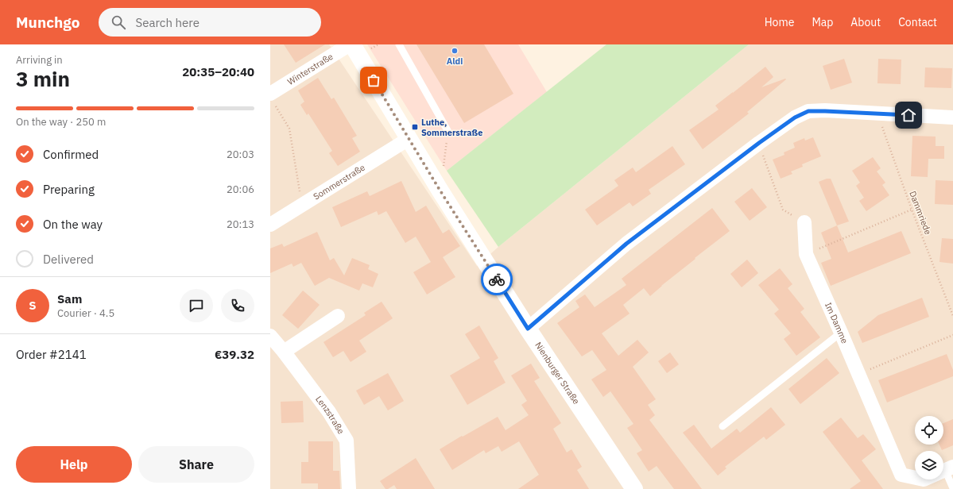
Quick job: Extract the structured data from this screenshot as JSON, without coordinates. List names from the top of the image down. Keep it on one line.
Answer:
{"streets":{"street":["Winterstraße","Sommerstraße","Im Damme","Nienburger Straße","Lenzstraße"],"path":["Dammriede"]},"crossings":[["Winterstraße","Nienburger Straße"],["Sommerstraße","Nienburger Straße"]],"places":{"other":["Aldi"],"transit":["Luthe, Sommerstraße"]},"page":{"header":"Munchgo","search":"Search here","nav":["Home","Map","About","Contact"],"heading":["3 min","Arriving in","20:35–20:40"],"panel":["Sam","Courier · 4.5","Order #2141","€39.32"],"bar":"On the way · 250 m","list":[["Confirmed","20:03"],["Preparing","20:06"],["On the way","20:13"],"Delivered"],"round":"S","buttons":["Help","Share"]}}
